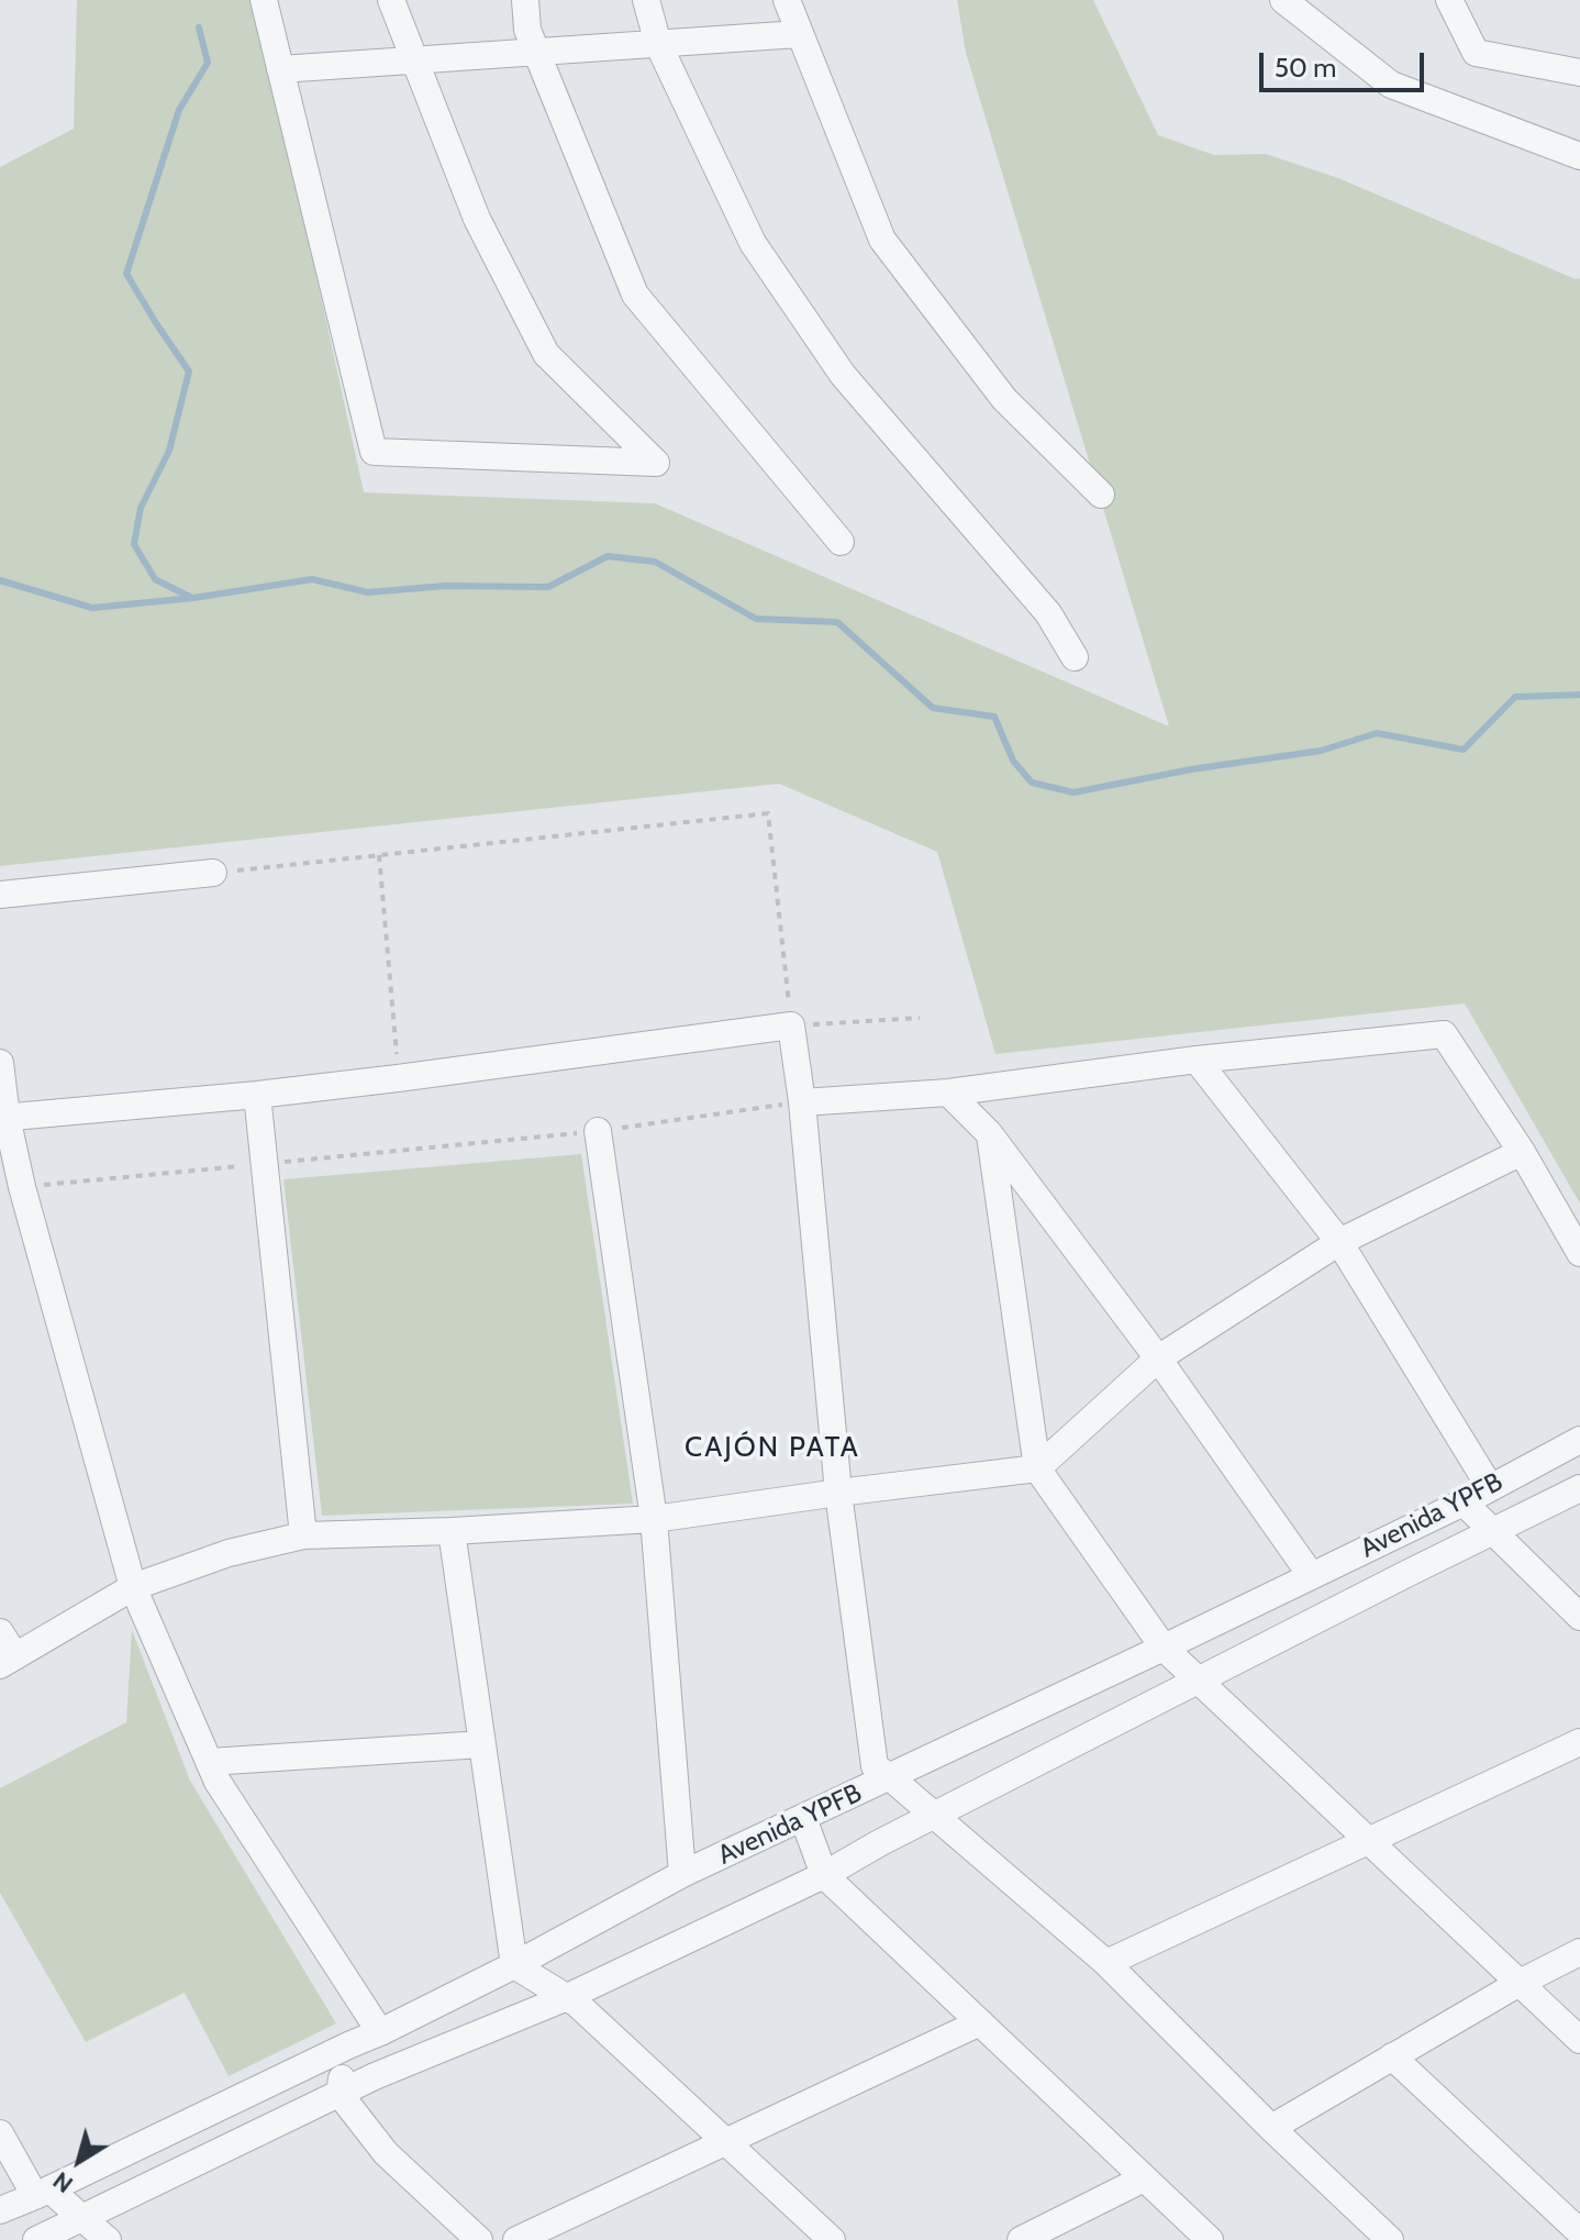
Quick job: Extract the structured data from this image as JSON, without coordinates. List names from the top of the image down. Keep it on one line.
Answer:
{"streets":{"street":["Avenida YPFB"]},"districts":["CAJÓN PATA"],"scale_bar":"50 m","north":"bottom left"}
